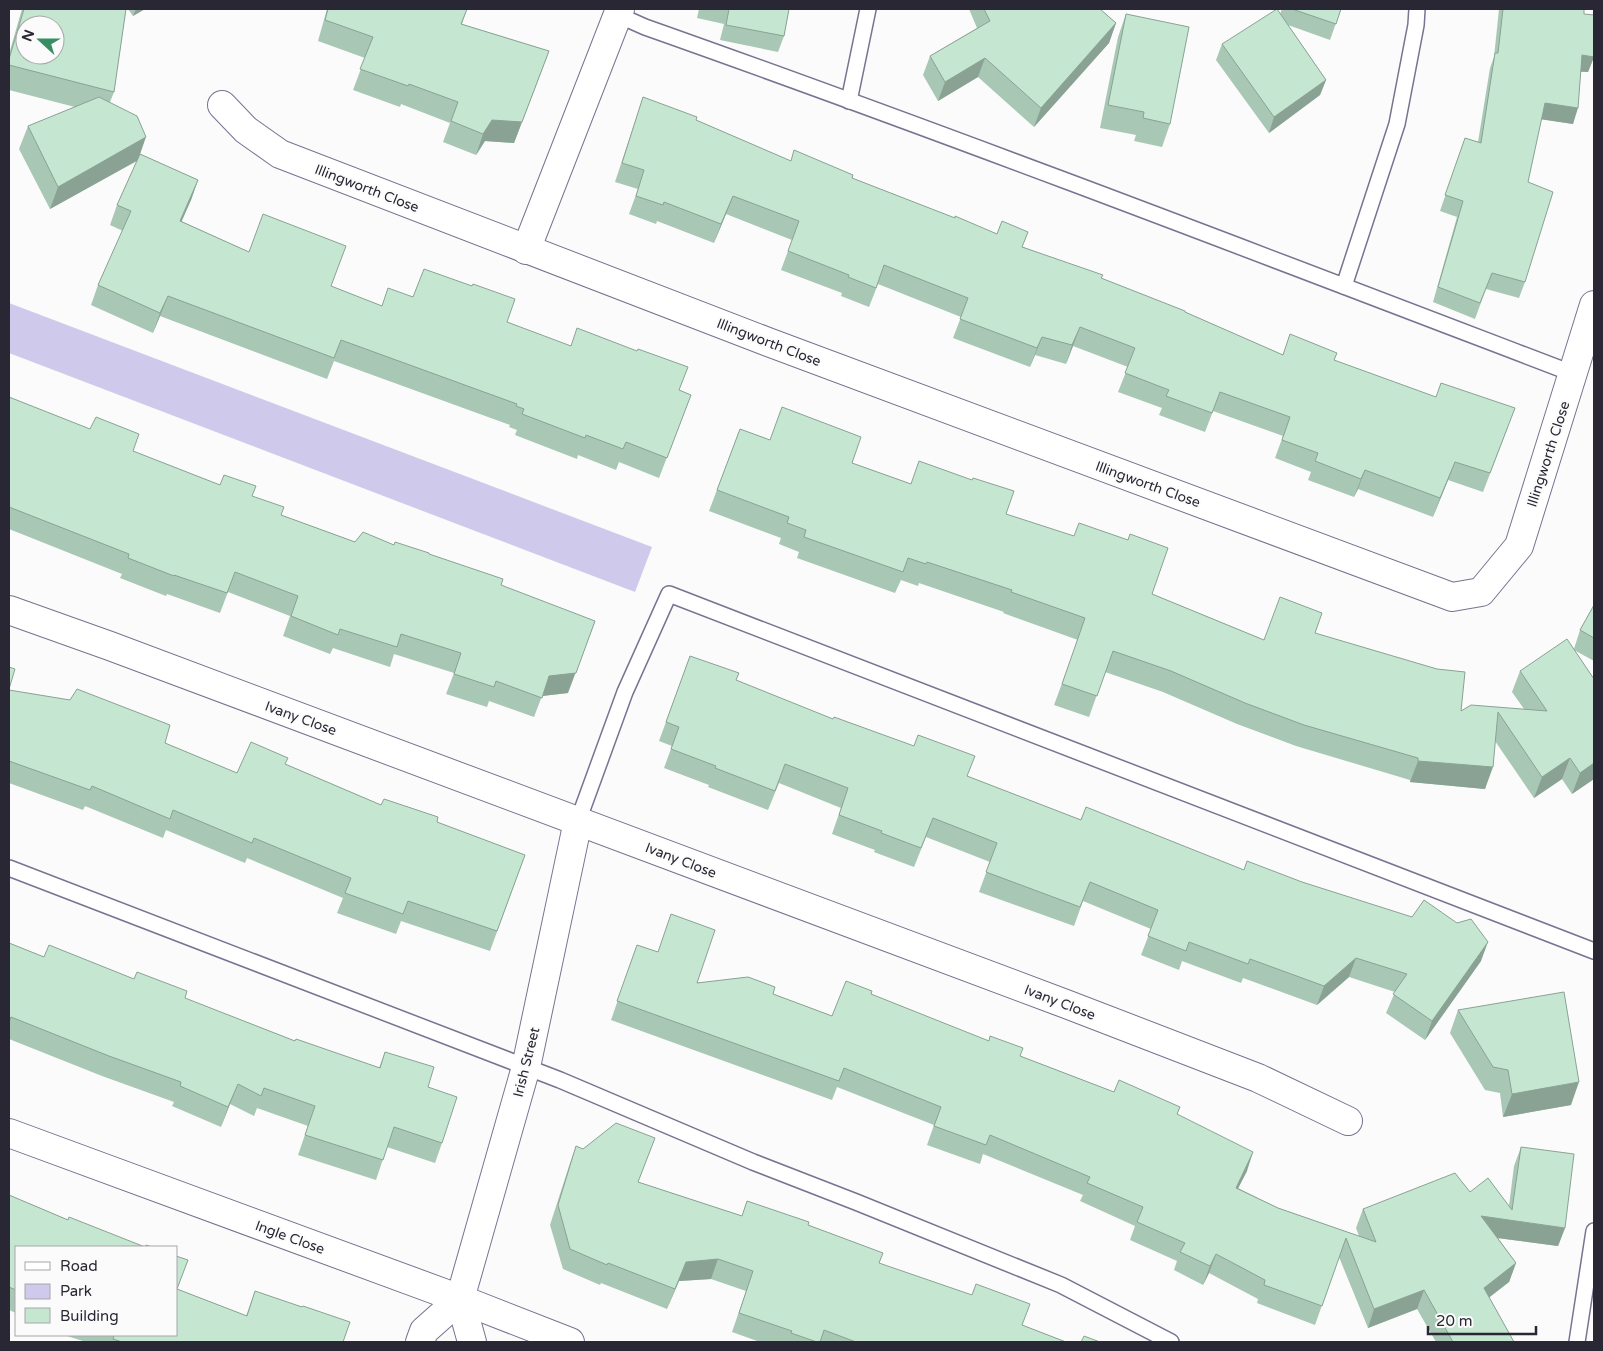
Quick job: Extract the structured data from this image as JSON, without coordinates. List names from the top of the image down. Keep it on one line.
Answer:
{"streets":{"street":["Illingworth Close","Ivany Close","Irish Street","Ingle Close"]},"crossings":[["Ivany Close","Irish Street"],["Irish Street","Ingle Close"]],"legend":["Road","Park","Building"],"scale_bar":"20 m","north":"left"}
